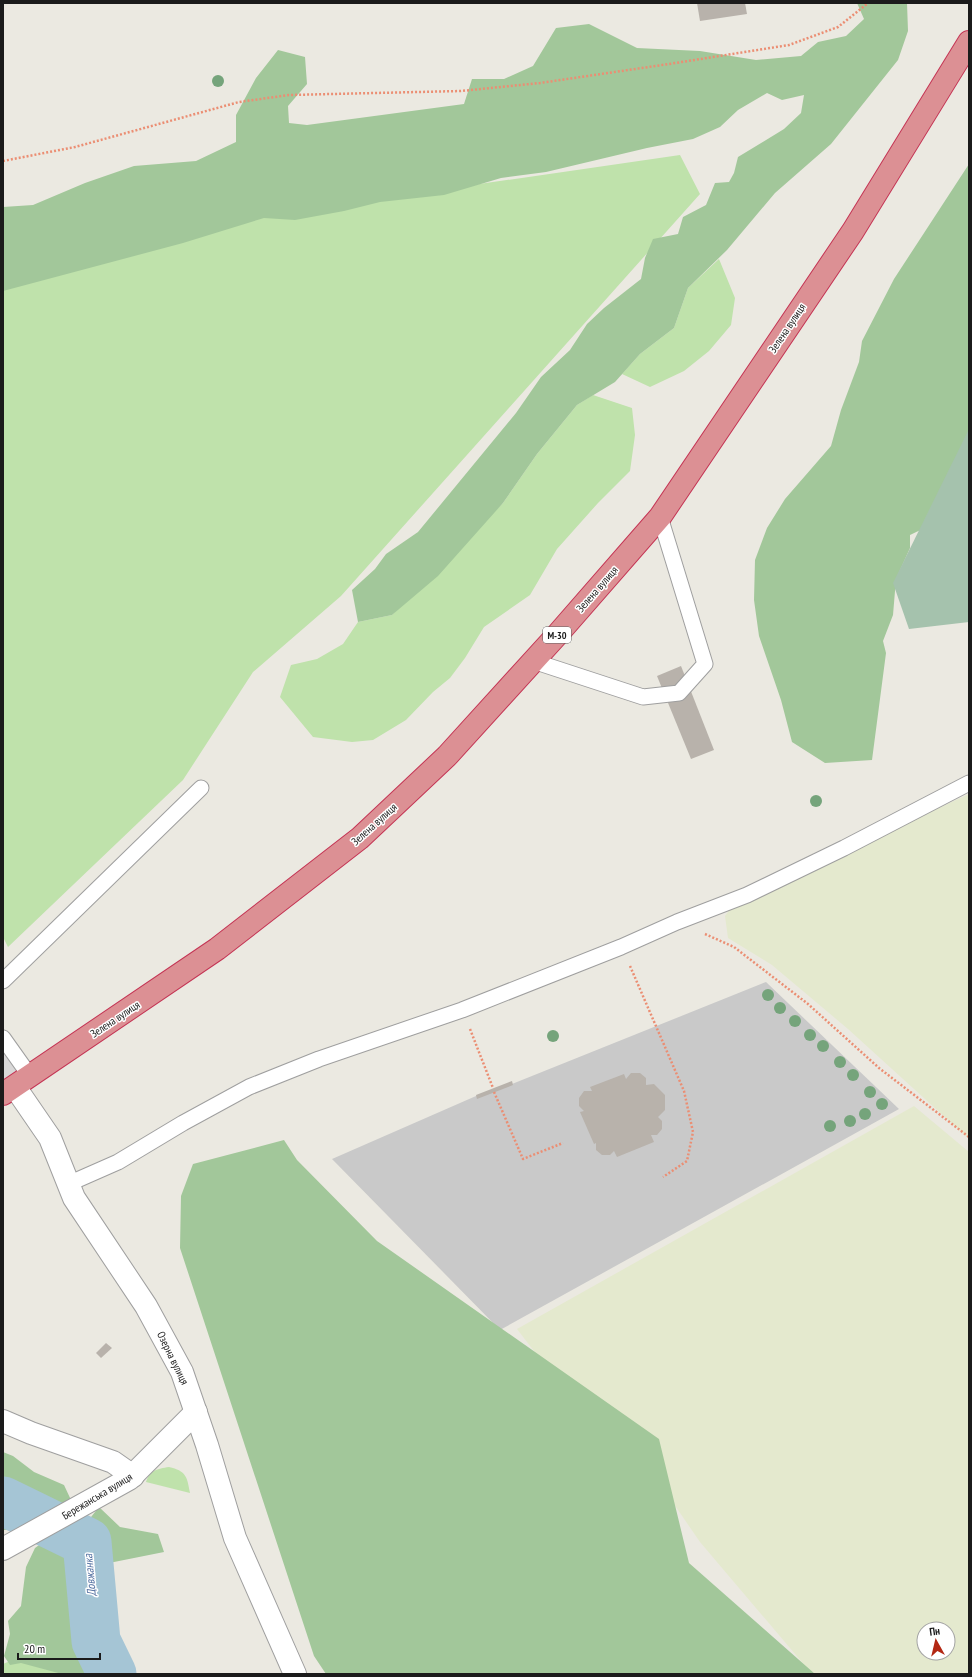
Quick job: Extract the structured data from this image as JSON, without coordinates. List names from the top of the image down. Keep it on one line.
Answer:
{"streets":{"highway":["Зелена вулиця","М-30"],"street":["Озерна вулиця","Бережанська вулиця"]},"crossings":[["Зелена вулиця","Озерна вулиця"],["Озерна вулиця","Бережанська вулиця"]],"water":["Довжанка"],"scale_bar":"20 m","north":"top"}
